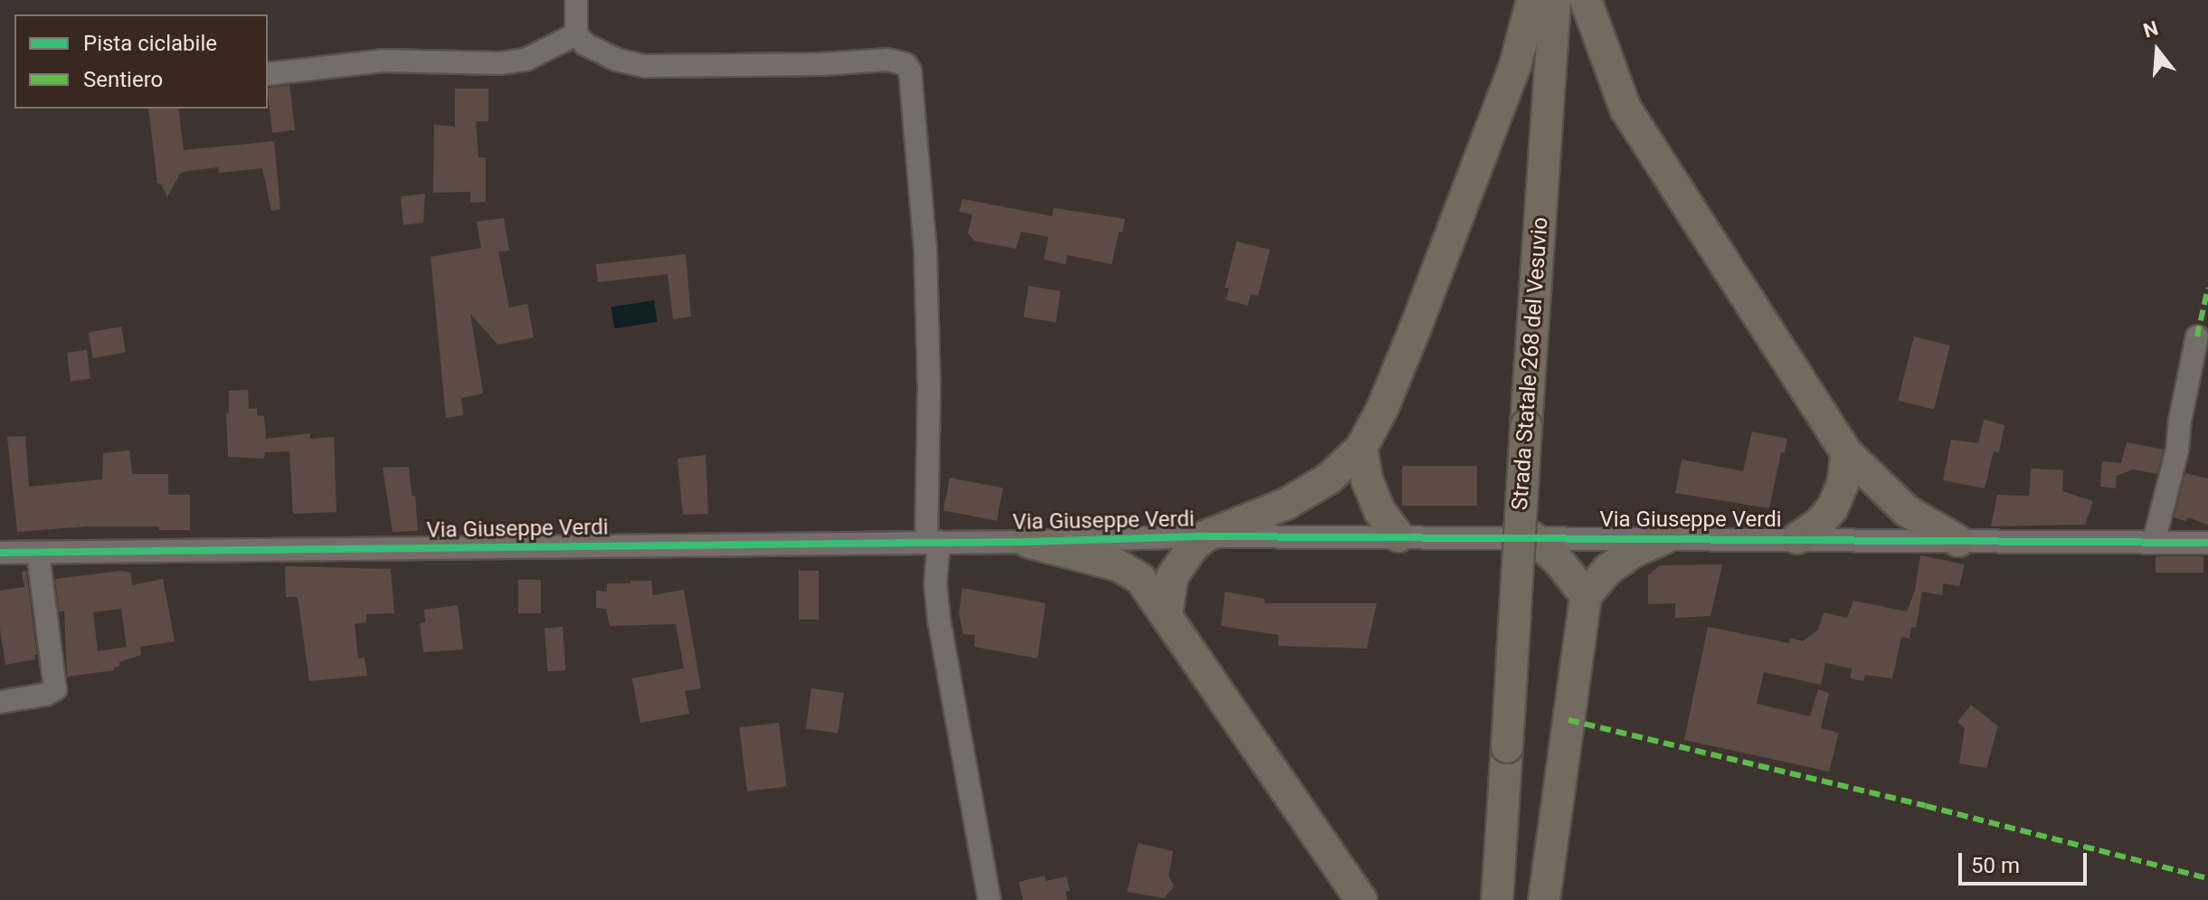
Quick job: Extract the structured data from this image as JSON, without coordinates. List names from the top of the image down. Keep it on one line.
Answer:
{"streets":{"highway":["Strada Statale 268 del Vesuvio"],"street":["Via Giuseppe Verdi"]},"legend":["Pista ciclabile","Sentiero"],"scale_bar":"50 m","north":"top"}
